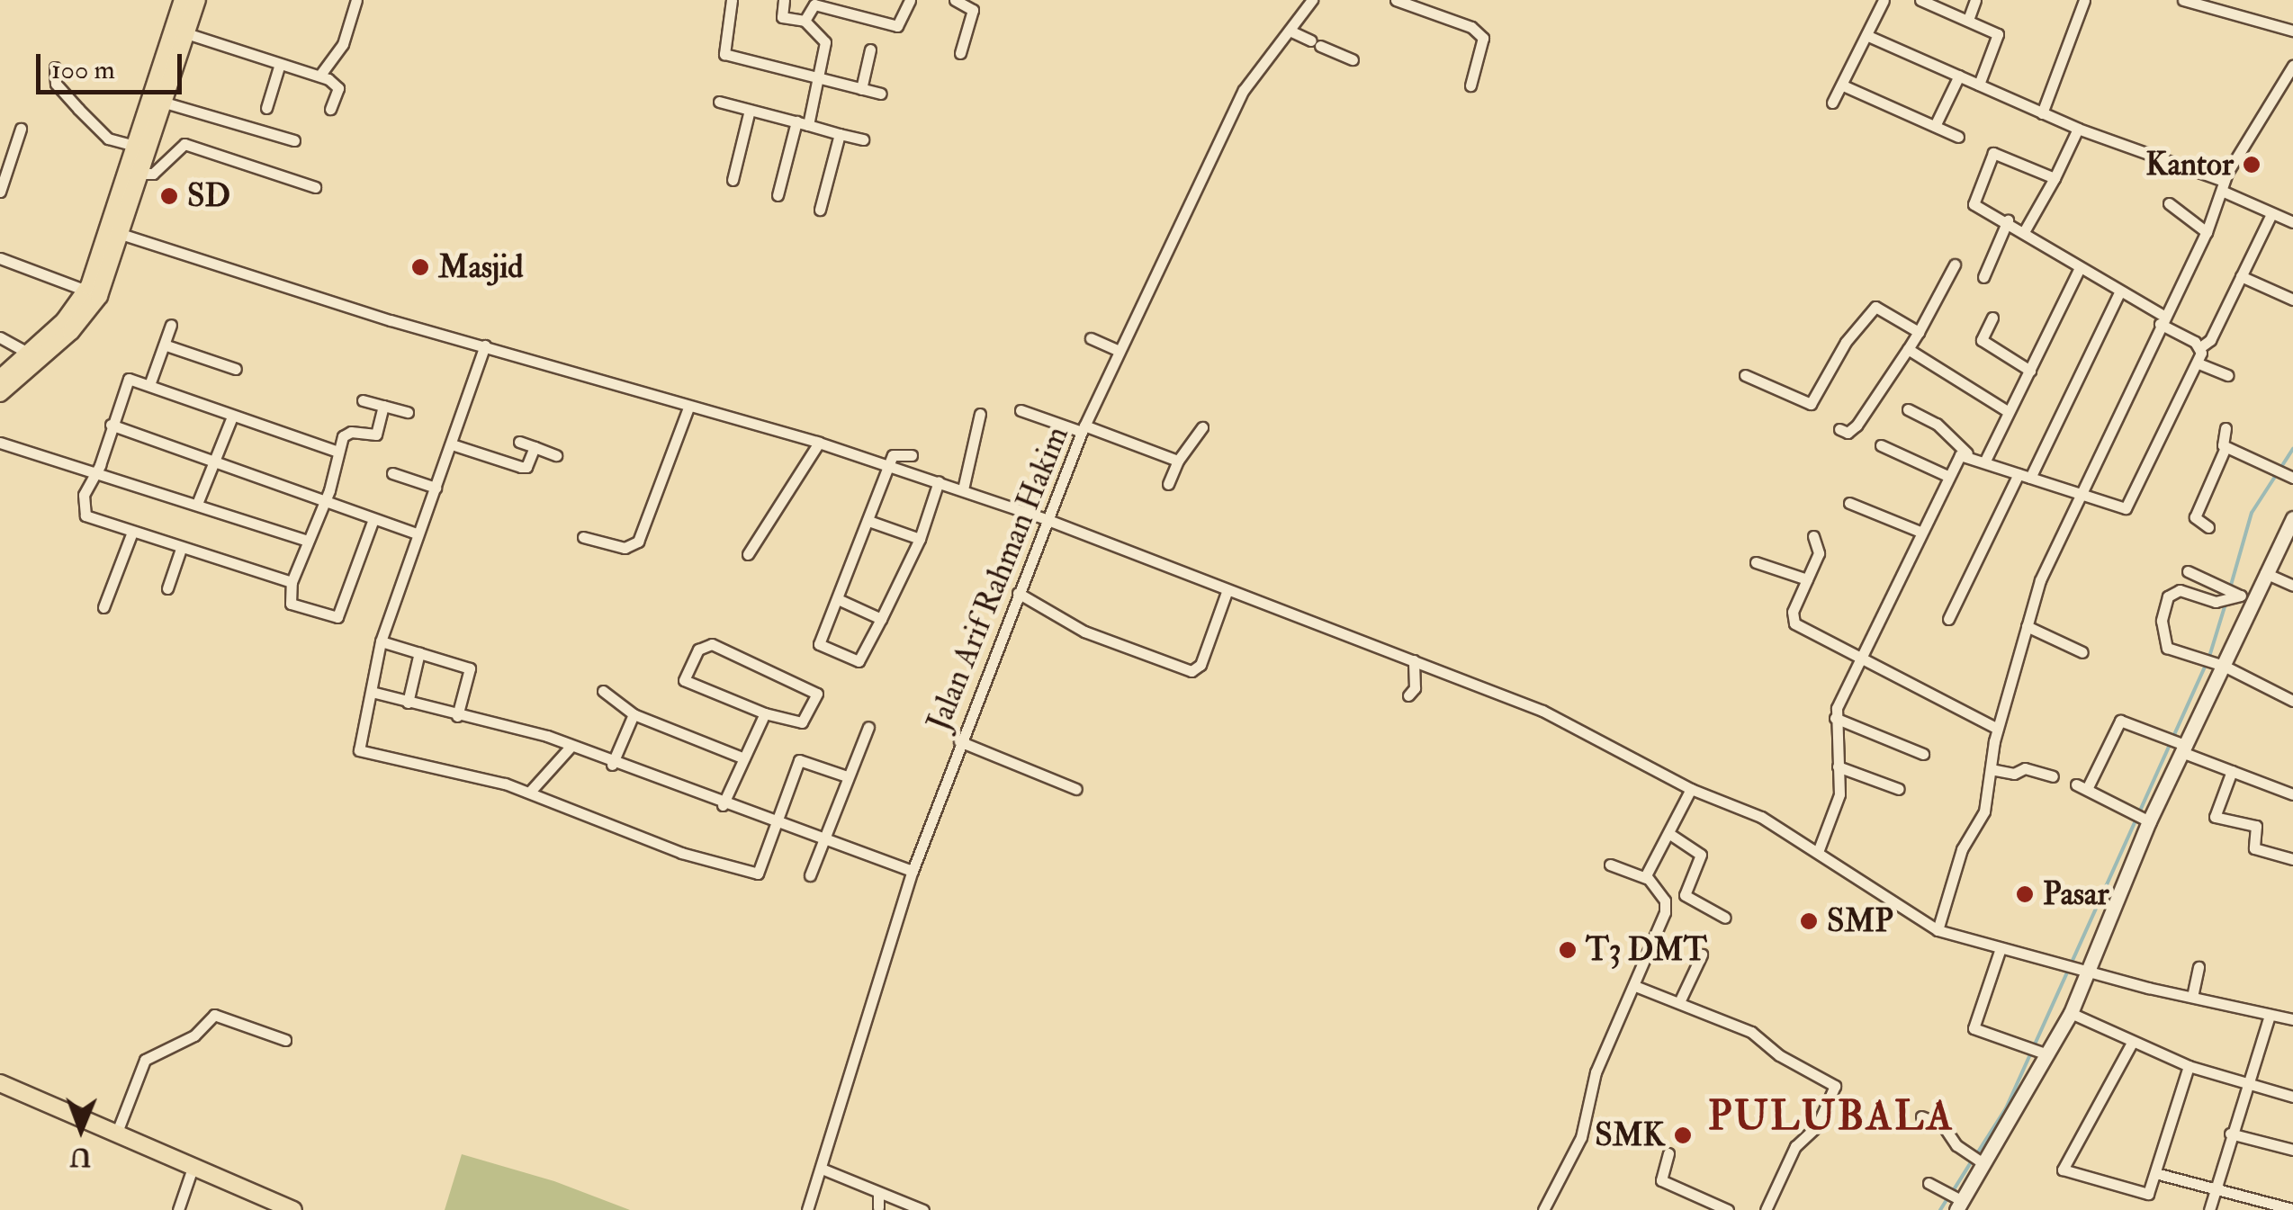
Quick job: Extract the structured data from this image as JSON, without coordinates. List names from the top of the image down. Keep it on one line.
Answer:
{"streets":{"street":["Jalan Arif Rahman Hakim"]},"districts":["PULUBALA"],"places":["Kantor","SD","Masjid","Pasar","SMP","T3 DMT","SMK"],"scale_bar":"100 m","north":"bottom"}
